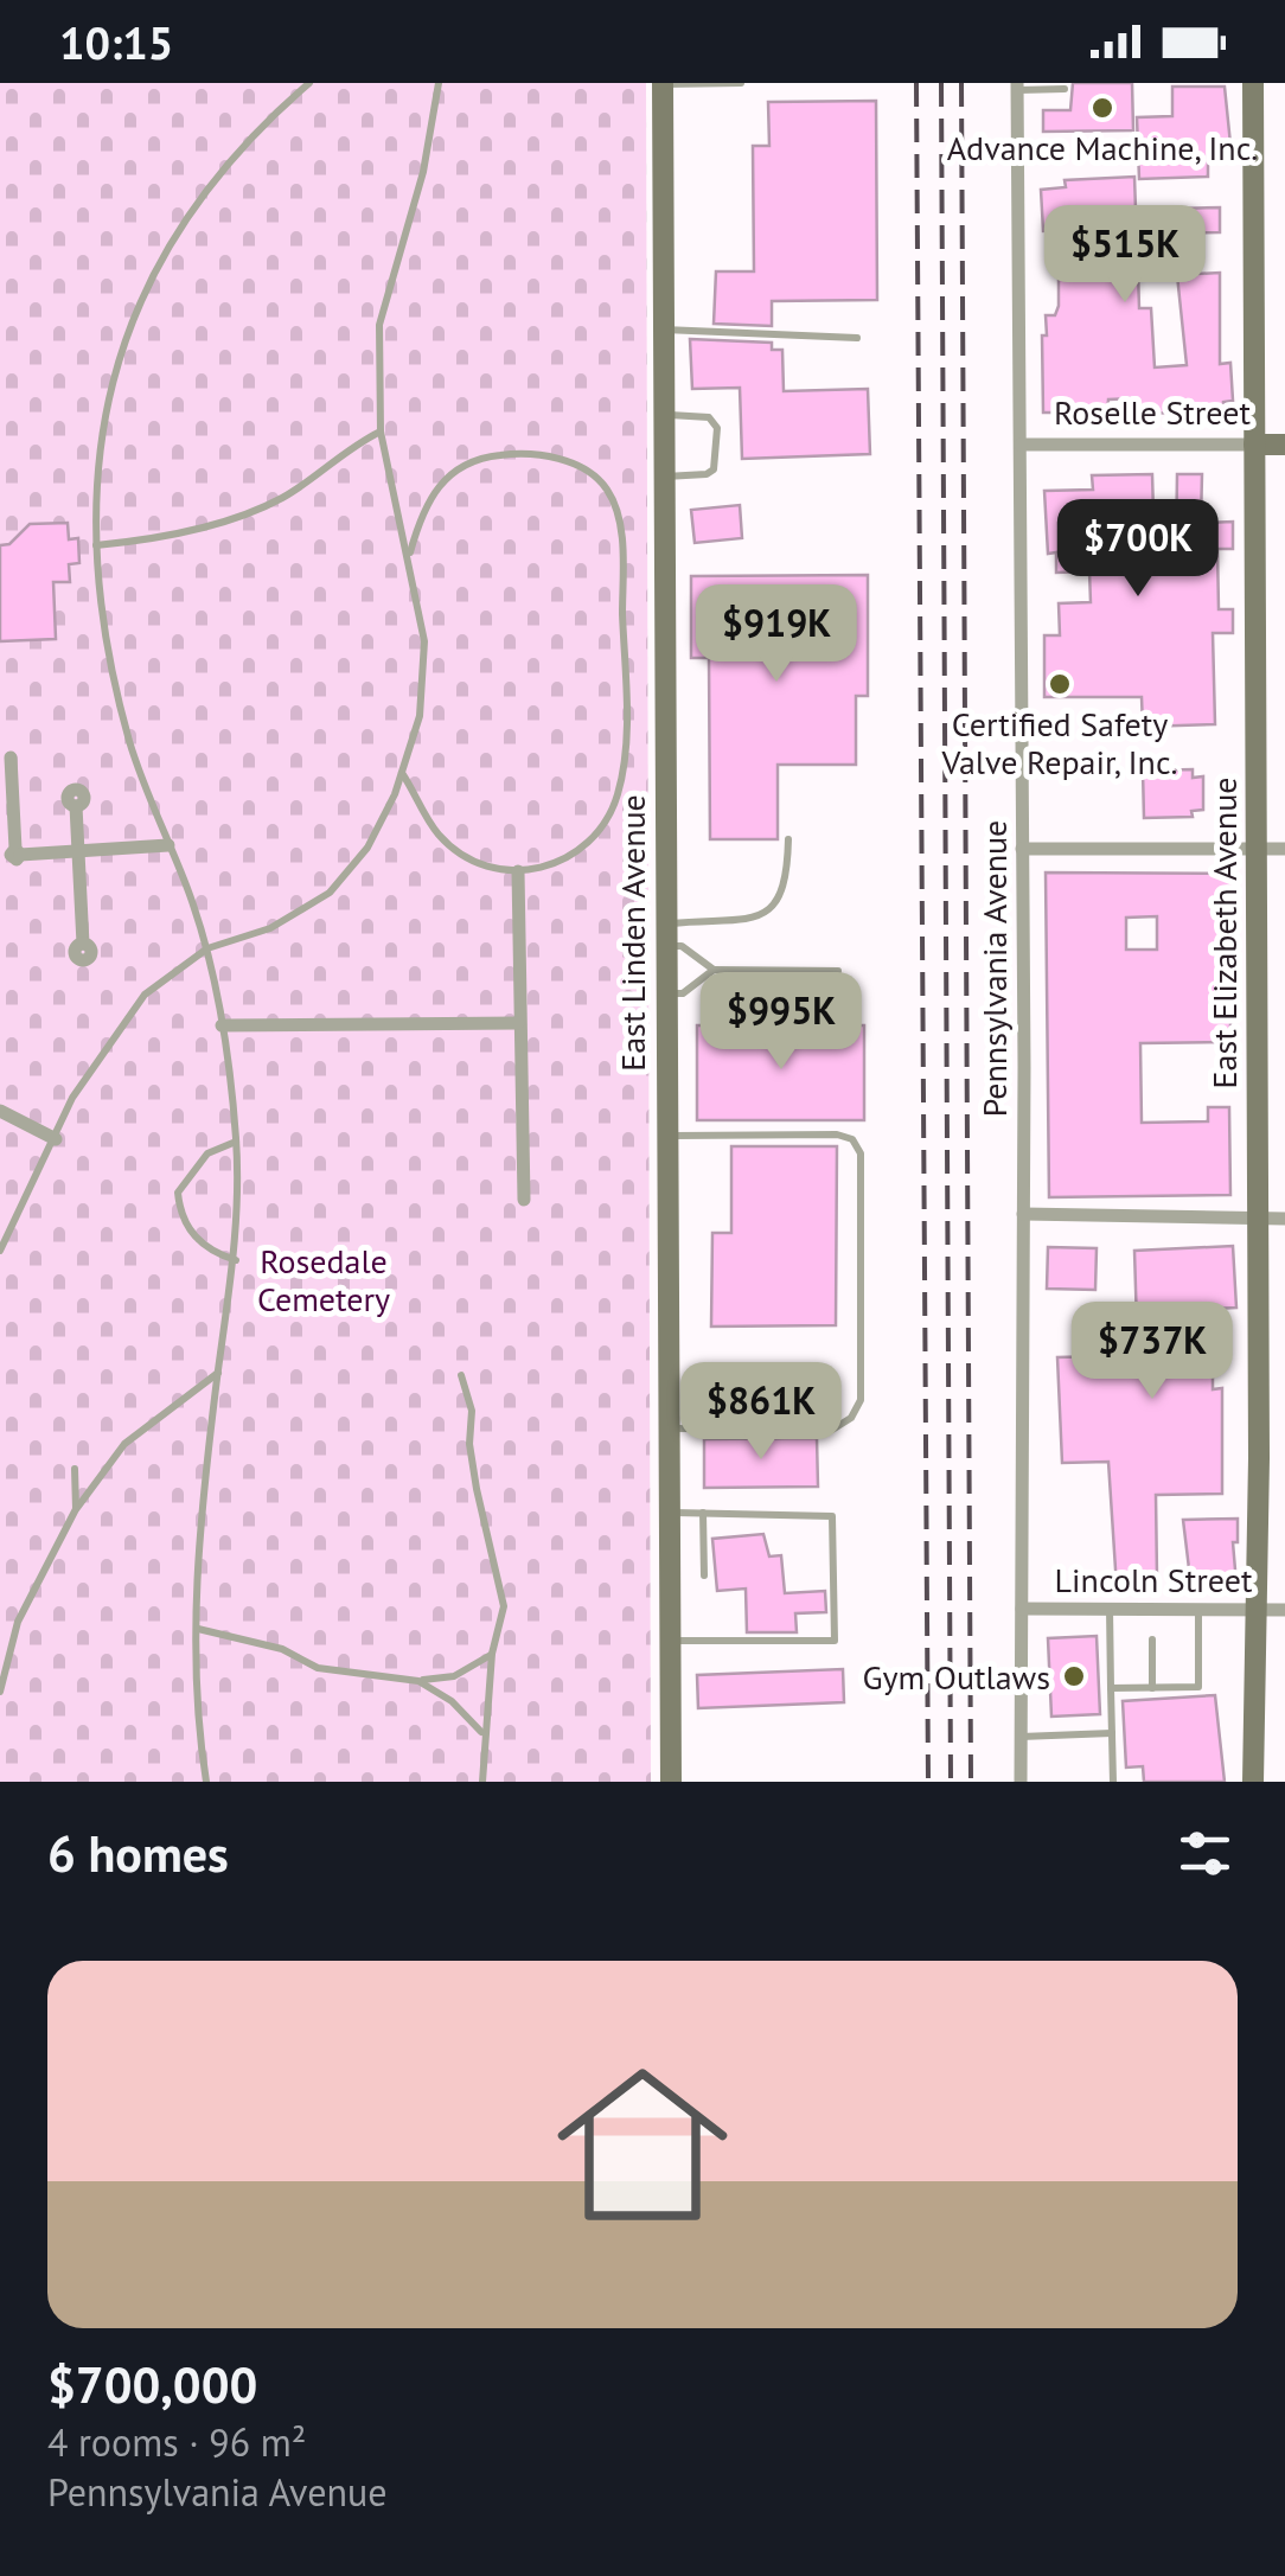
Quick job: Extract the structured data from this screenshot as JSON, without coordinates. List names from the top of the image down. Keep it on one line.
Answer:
{"streets":{"street":["Roselle Street","East Linden Avenue","East Elizabeth Avenue","Pennsylvania Avenue","Lincoln Street"]},"crossings":[["Roselle Street","East Elizabeth Avenue"],["Roselle Street","Pennsylvania Avenue"],["East Elizabeth Avenue","Lincoln Street"],["Pennsylvania Avenue","Lincoln Street"]],"parks":["Rosedale Cemetery"],"places":["Advance Machine, Inc.","Certified Safety Valve Repair, Inc.","Gym Outlaws"],"page":{"status":"10:15","price":["$515K","$700K","$919K","$995K","$737K","$861K"],"heading":"6 homes","list":[{"name":"$700,000","note":"4 rooms · 96 m² · Pennsylvania Avenue"}]}}
